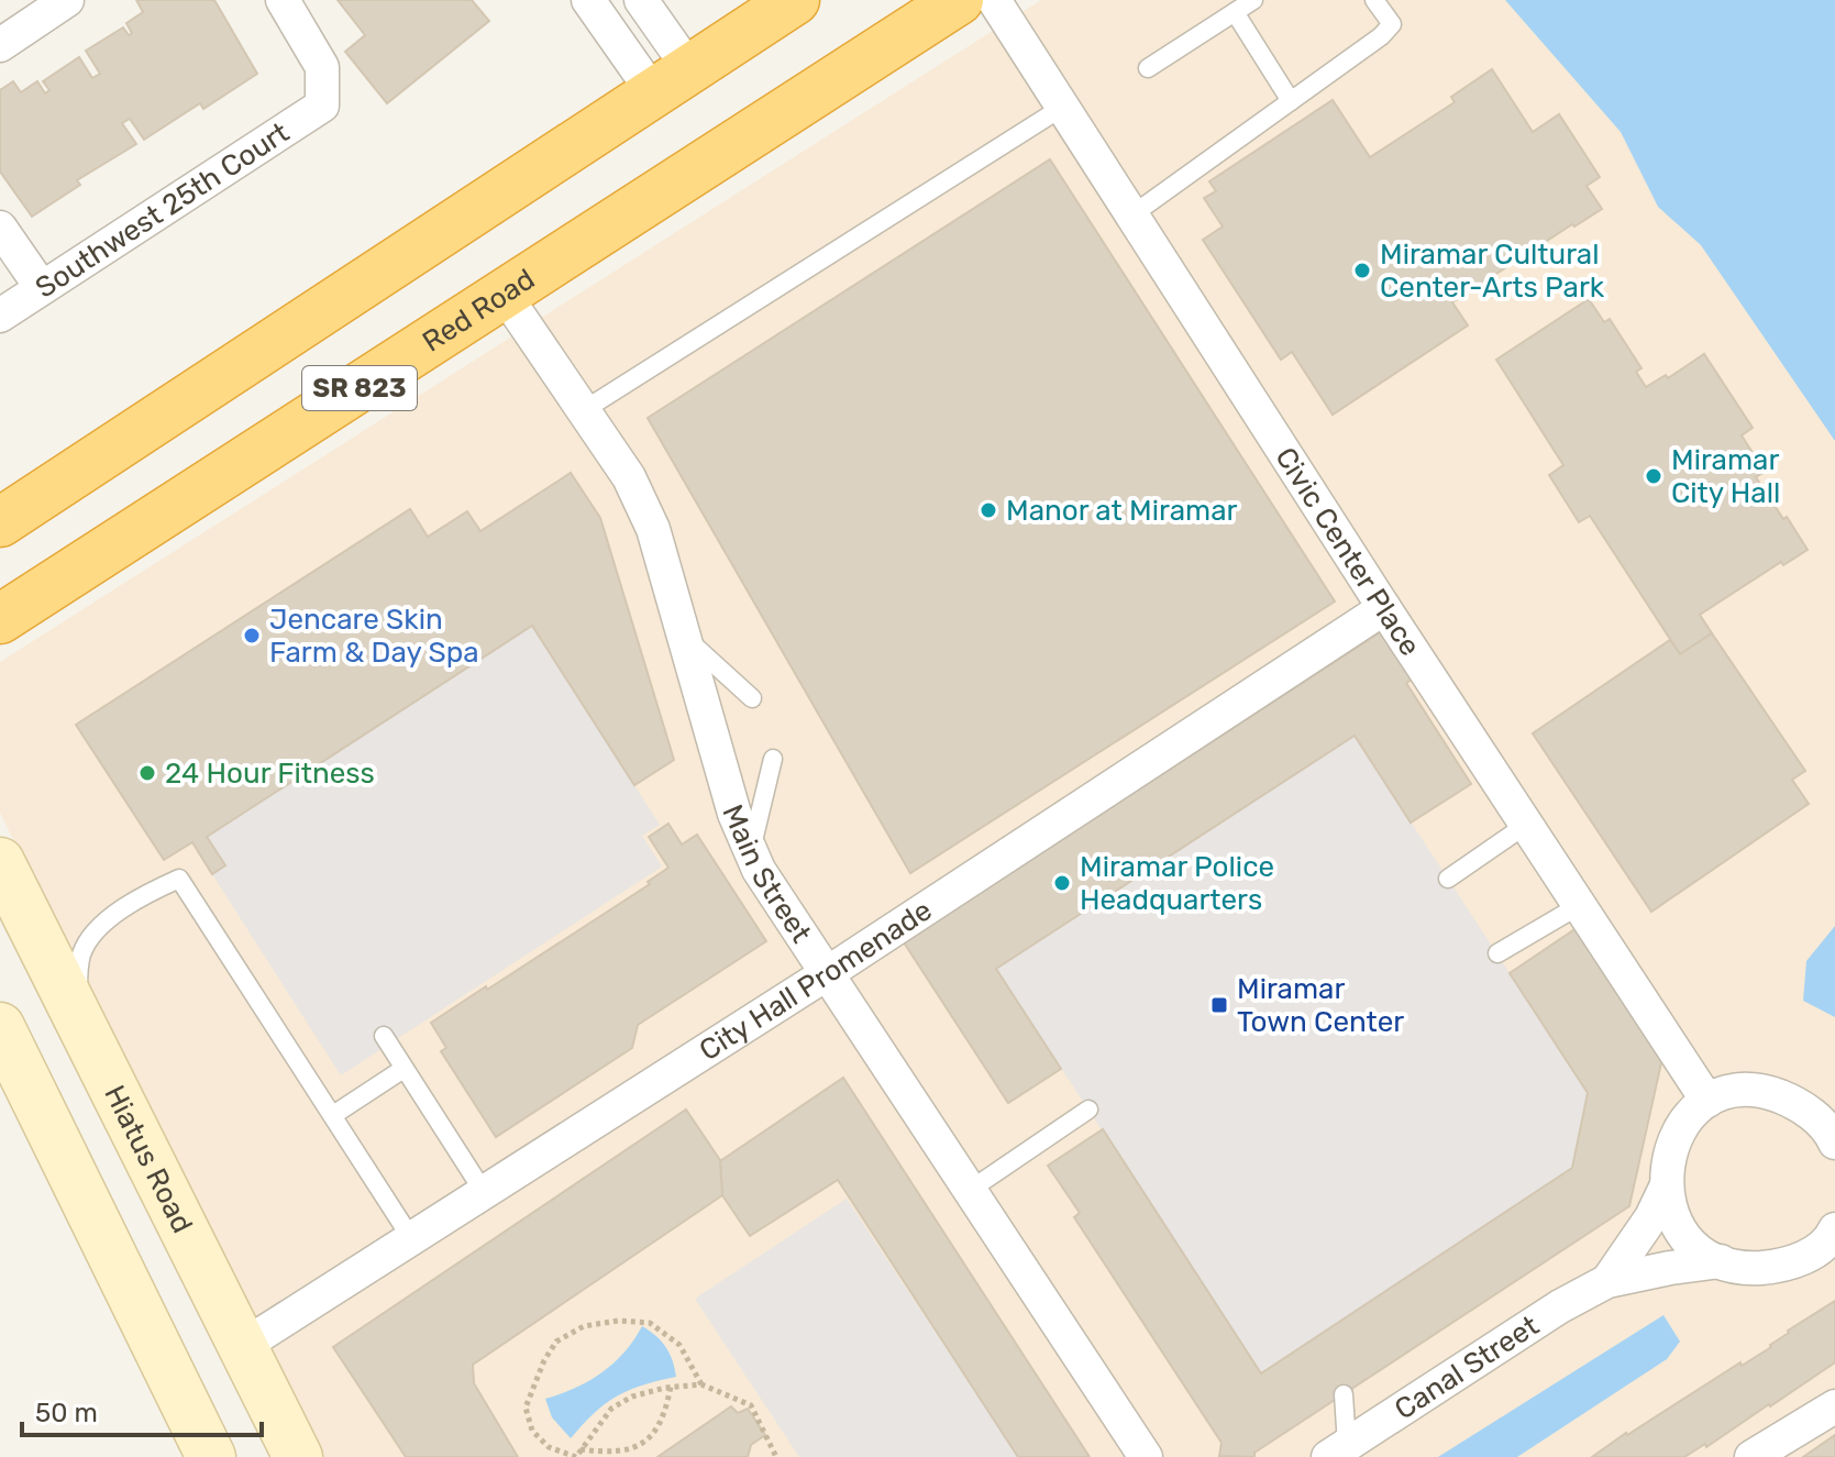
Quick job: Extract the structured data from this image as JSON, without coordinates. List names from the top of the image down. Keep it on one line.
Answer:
{"streets":{"highway":["Red Road","SR 823"],"main road":["Hiatus Road"],"street":["Southwest 25th Court","Civic Center Place","Main Street","City Hall Promenade","Canal Street"]},"crossings":[["Red Road","Main Street"],["Civic Center Place","City Hall Promenade"],["Civic Center Place","Canal Street"],["Main Street","City Hall Promenade"],["City Hall Promenade","Hiatus Road"]],"places":{"other":["Miramar Cultural Center-Arts Park","Miramar City Hall","Manor at Miramar","Jencare Skin Farm & Day Spa","24 Hour Fitness","Miramar Police Headquarters"],"transit":["Miramar Town Center"]},"scale_bar":"50 m"}
